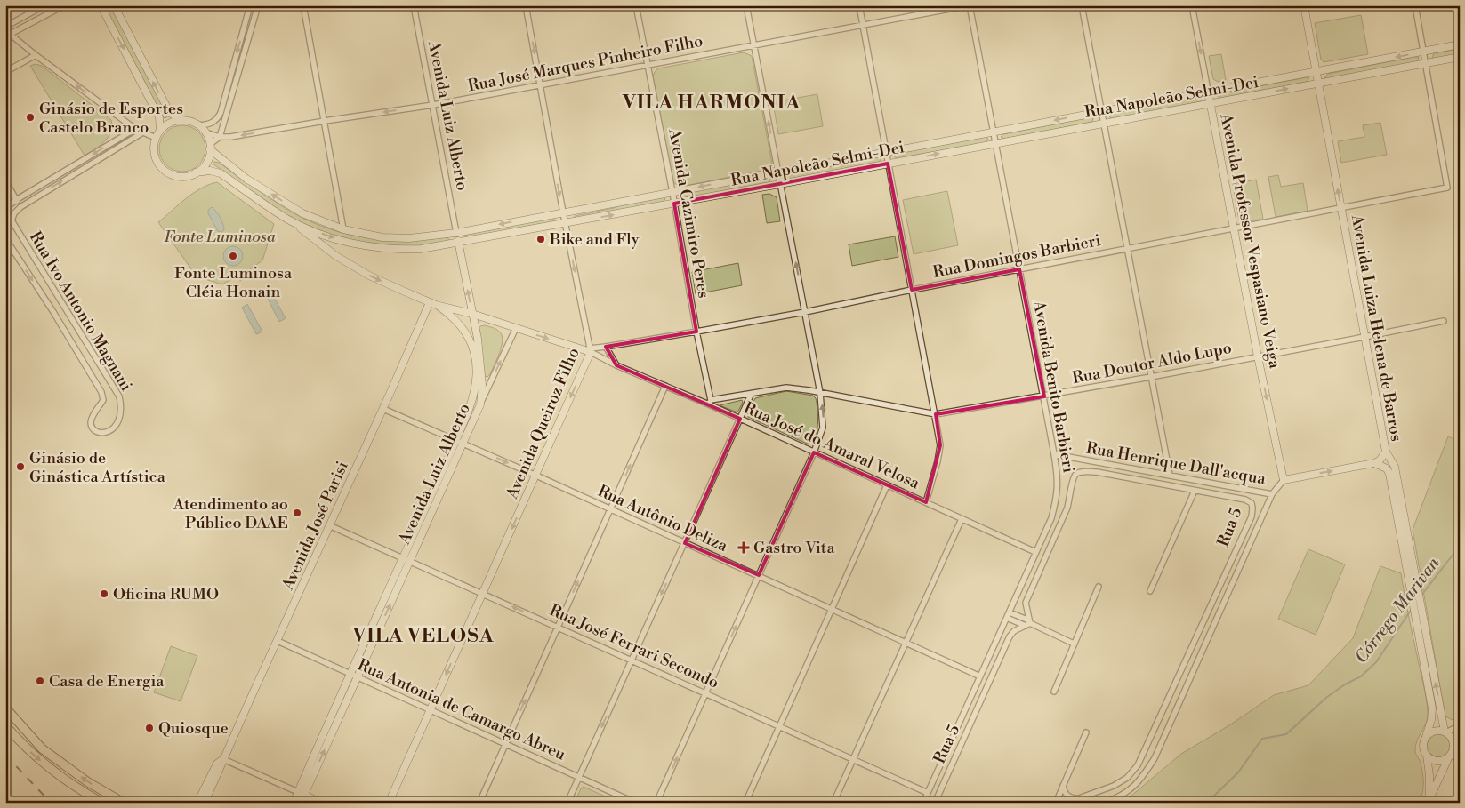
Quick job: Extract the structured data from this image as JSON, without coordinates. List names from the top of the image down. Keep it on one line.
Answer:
{"streets":{"main road":["Rua Napoleão Selmi-Dei","Avenida Luiz Alberto","Avenida Professor Vespasiano Veiga","Avenida Luiza Helena de Barros","Avenida Queiroz Filho","Rua José do Amaral Velosa","Rua Henrique Dall'acqua","Avenida José Parisi"],"street":["Rua José Marques Pinheiro Filho","Avenida Cazimiro Peres","Rua Domingos Barbieri","Rua Ivo Antonio Magnani","Rua Doutor Aldo Lupo","Avenida Benito Barbieri","Rua Antônio Deliza","Rua 5","Rua José Ferrari Secondo","Rua Antonia de Camargo Abreu"]},"crossings":[["Rua José Marques Pinheiro Filho","Rua Napoleão Selmi-Dei"],["Rua José Marques Pinheiro Filho","Avenida Luiz Alberto"],["Rua José Marques Pinheiro Filho","Avenida Cazimiro Peres"],["Rua José Marques Pinheiro Filho","Avenida Benito Barbieri"],["Rua José Marques Pinheiro Filho","Avenida Queiroz Filho"],["Rua Napoleão Selmi-Dei","Avenida Luiz Alberto"],["Rua Napoleão Selmi-Dei","Avenida Cazimiro Peres"],["Rua Napoleão Selmi-Dei","Avenida Professor Vespasiano Veiga"],["Rua Napoleão Selmi-Dei","Rua Domingos Barbieri"],["Rua Napoleão Selmi-Dei","Avenida Luiza Helena de Barros"],["Rua Napoleão Selmi-Dei","Avenida Benito Barbieri"],["Rua Napoleão Selmi-Dei","Avenida Queiroz Filho"],["Rua Napoleão Selmi-Dei","Rua José do Amaral Velosa"],["Avenida Luiz Alberto","Rua José do Amaral Velosa"],["Avenida Luiz Alberto","Rua Antônio Deliza"],["Avenida Luiz Alberto","Rua José Ferrari Secondo"],["Avenida Luiz Alberto","Rua Antonia de Camargo Abreu"],["Avenida Cazimiro Peres","Rua Domingos Barbieri"],["Avenida Cazimiro Peres","Rua Doutor Aldo Lupo"],["Avenida Cazimiro Peres","Rua José do Amaral Velosa"],["Avenida Professor Vespasiano Veiga","Rua Domingos Barbieri"],["Avenida Professor Vespasiano Veiga","Rua Doutor Aldo Lupo"],["Avenida Professor Vespasiano Veiga","Rua Henrique Dall'acqua"],["Rua Domingos Barbieri","Avenida Luiza Helena de Barros"],["Rua Domingos Barbieri","Avenida Benito Barbieri"],["Rua Domingos Barbieri","Avenida Queiroz Filho"],["Rua Domingos Barbieri","Rua José do Amaral Velosa"],["Avenida Luiza Helena de Barros","Rua Doutor Aldo Lupo"],["Rua Doutor Aldo Lupo","Avenida Benito Barbieri"],["Rua Doutor Aldo Lupo","Rua José do Amaral Velosa"],["Avenida Benito Barbieri","Rua José do Amaral Velosa"],["Avenida Benito Barbieri","Rua Henrique Dall'acqua"],["Avenida Benito Barbieri","Rua Antônio Deliza"],["Avenida Benito Barbieri","Rua José Ferrari Secondo"],["Avenida Queiroz Filho","Rua José do Amaral Velosa"],["Avenida Queiroz Filho","Rua Antônio Deliza"],["Avenida Queiroz Filho","Rua José Ferrari Secondo"],["Avenida Queiroz Filho","Rua Antonia de Camargo Abreu"],["Rua José do Amaral Velosa","Avenida José Parisi"],["Rua Antônio Deliza","Avenida José Parisi"],["Avenida José Parisi","Rua José Ferrari Secondo"],["Avenida José Parisi","Rua Antonia de Camargo Abreu"]],"one_way":["Avenida Professor Vespasiano Veiga","Avenida Queiroz Filho"],"districts":["VILA HARMONIA","VILA VELOSA"],"water":["Córrego Marivan"],"parks":["Fonte Luminosa"],"places":{"other":["Ginásio de Esportes Castelo Branco","Bike and Fly","Fonte Luminosa Cléia Honain","Ginásio de Ginástica Artística","Atendimento ao Público DAAE","Oficina RUMO","Casa de Energia","Quiosque"],"health":["Gastro Vita"]}}
